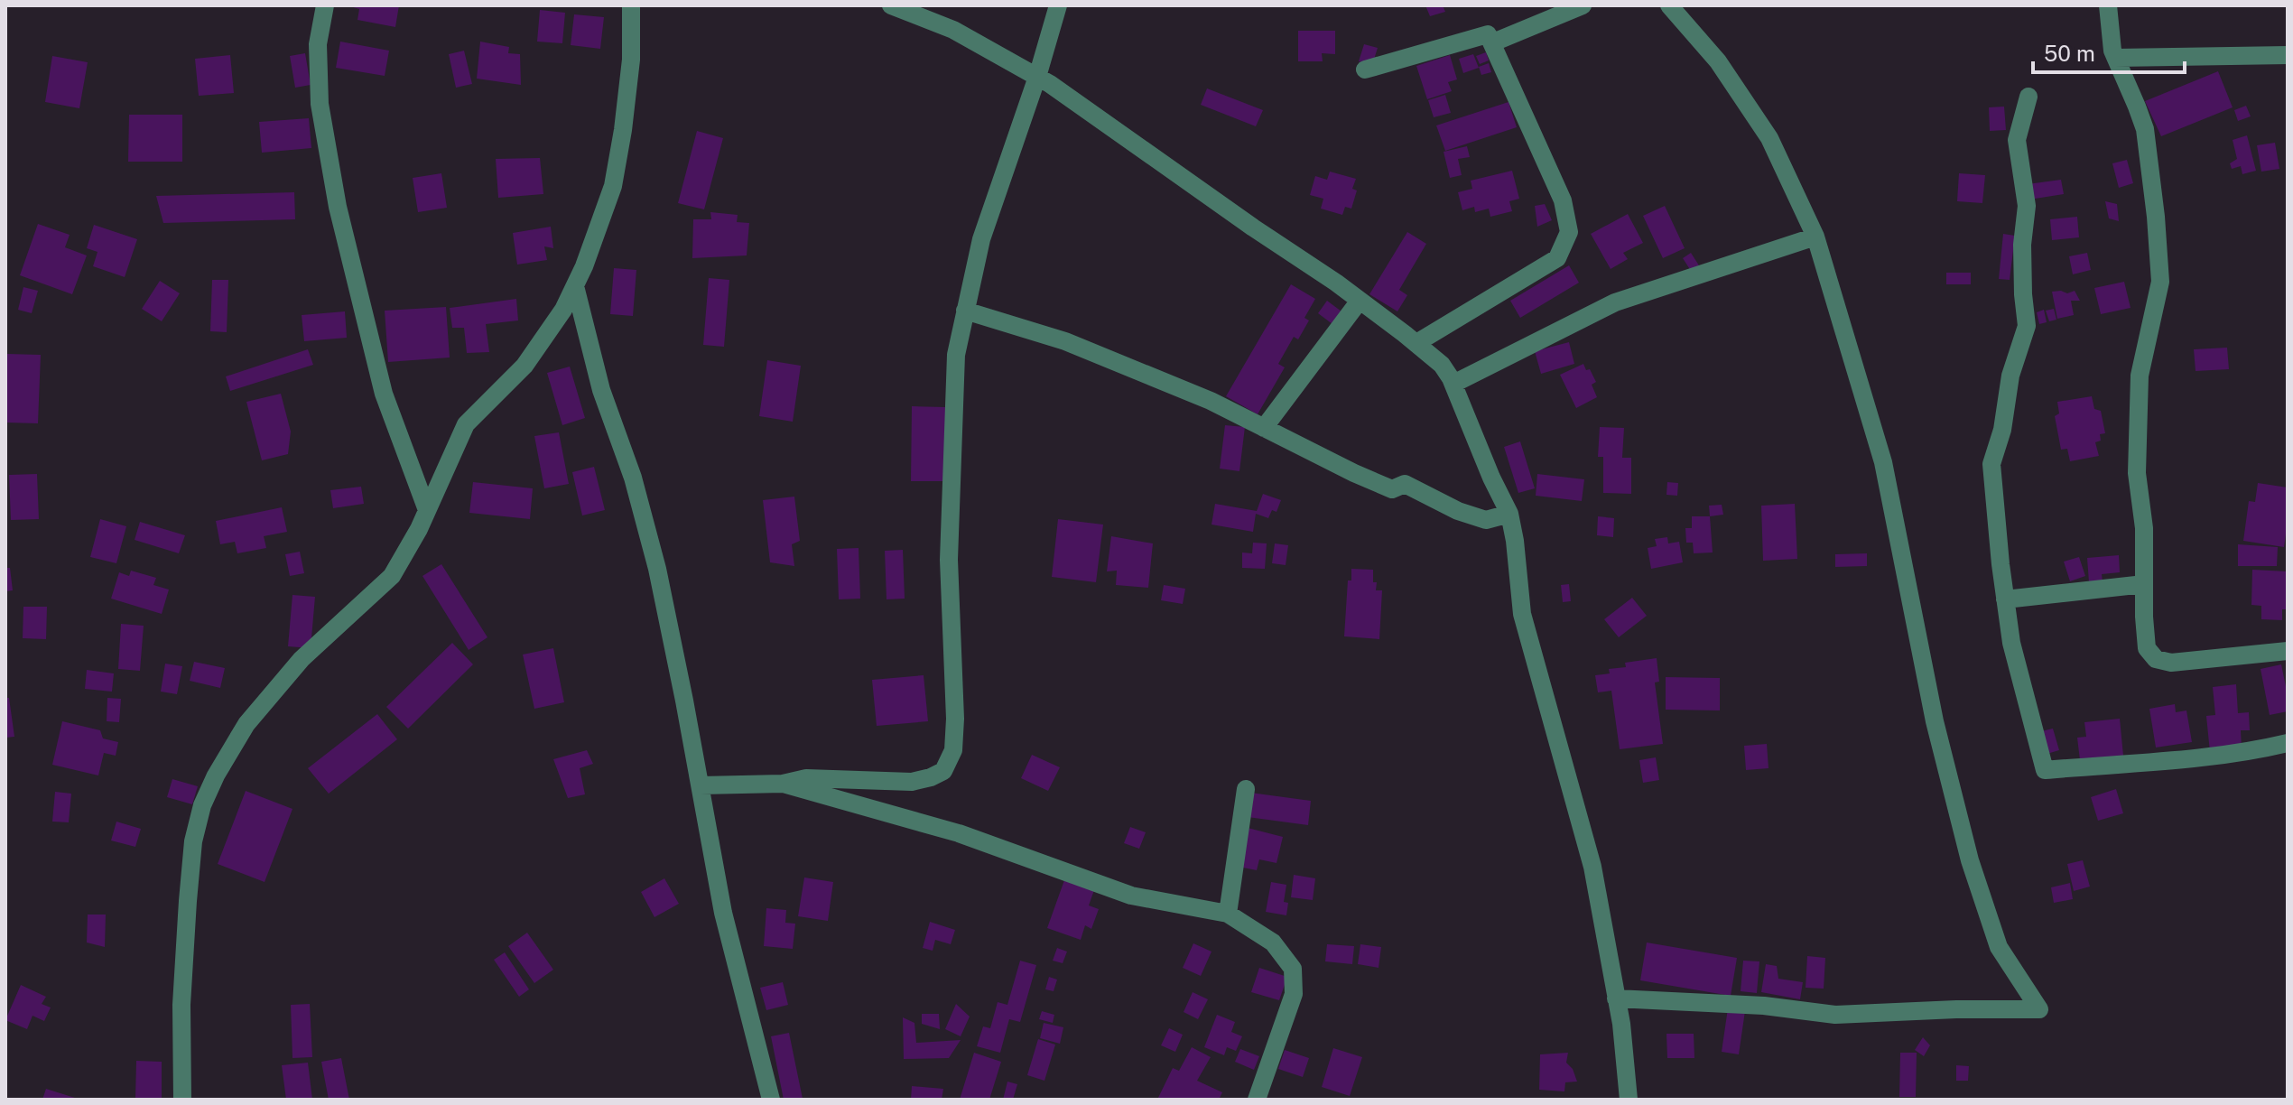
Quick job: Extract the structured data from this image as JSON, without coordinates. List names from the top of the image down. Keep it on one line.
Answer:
{"scale_bar":"50 m"}
